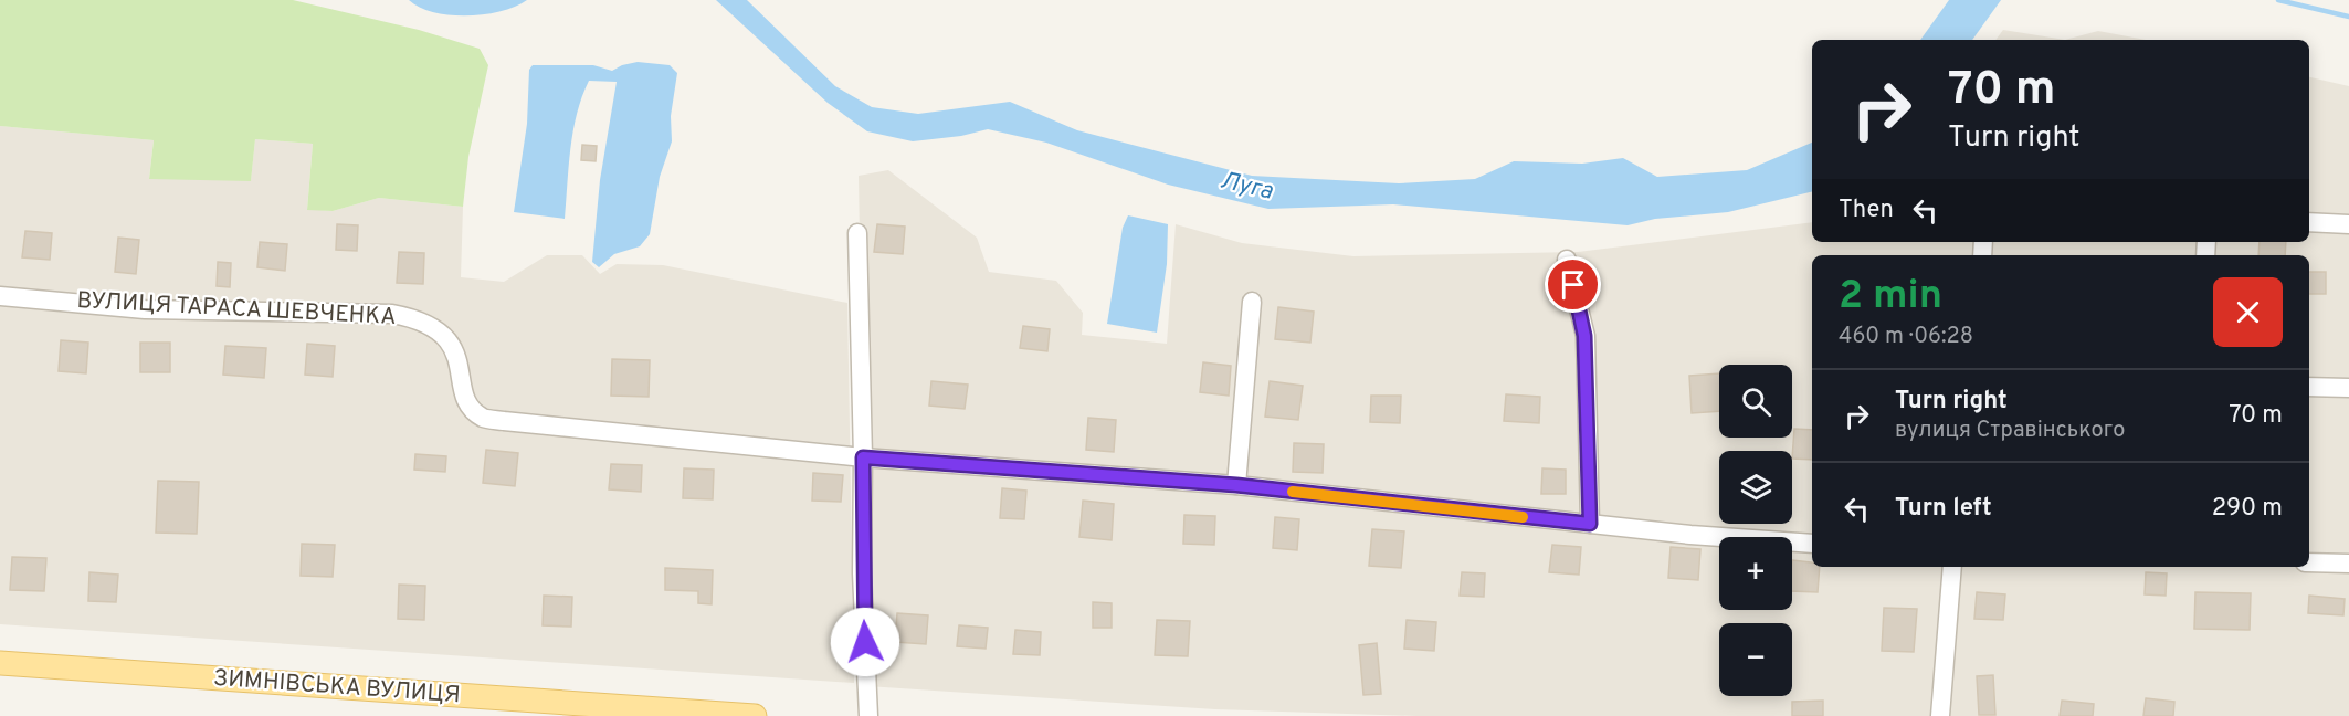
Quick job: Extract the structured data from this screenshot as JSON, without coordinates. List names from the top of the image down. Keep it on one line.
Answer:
{"streets":{"main road":["ЗИМНІВСЬКА ВУЛИЦЯ"],"street":["ВУЛИЦЯ ТАРАСА ШЕВЧЕНКА"]},"water":["Луга"],"page":{"turn":["70 m","Turn right"],"then":"Then","heading":["2 min","460 m · 06:28"],"map_buttons":["+","−"],"list":[{"name":"Turn right","note":"вулиця Стравінського","value":"70 m"},{"name":"Turn left","value":"290 m"}]}}
